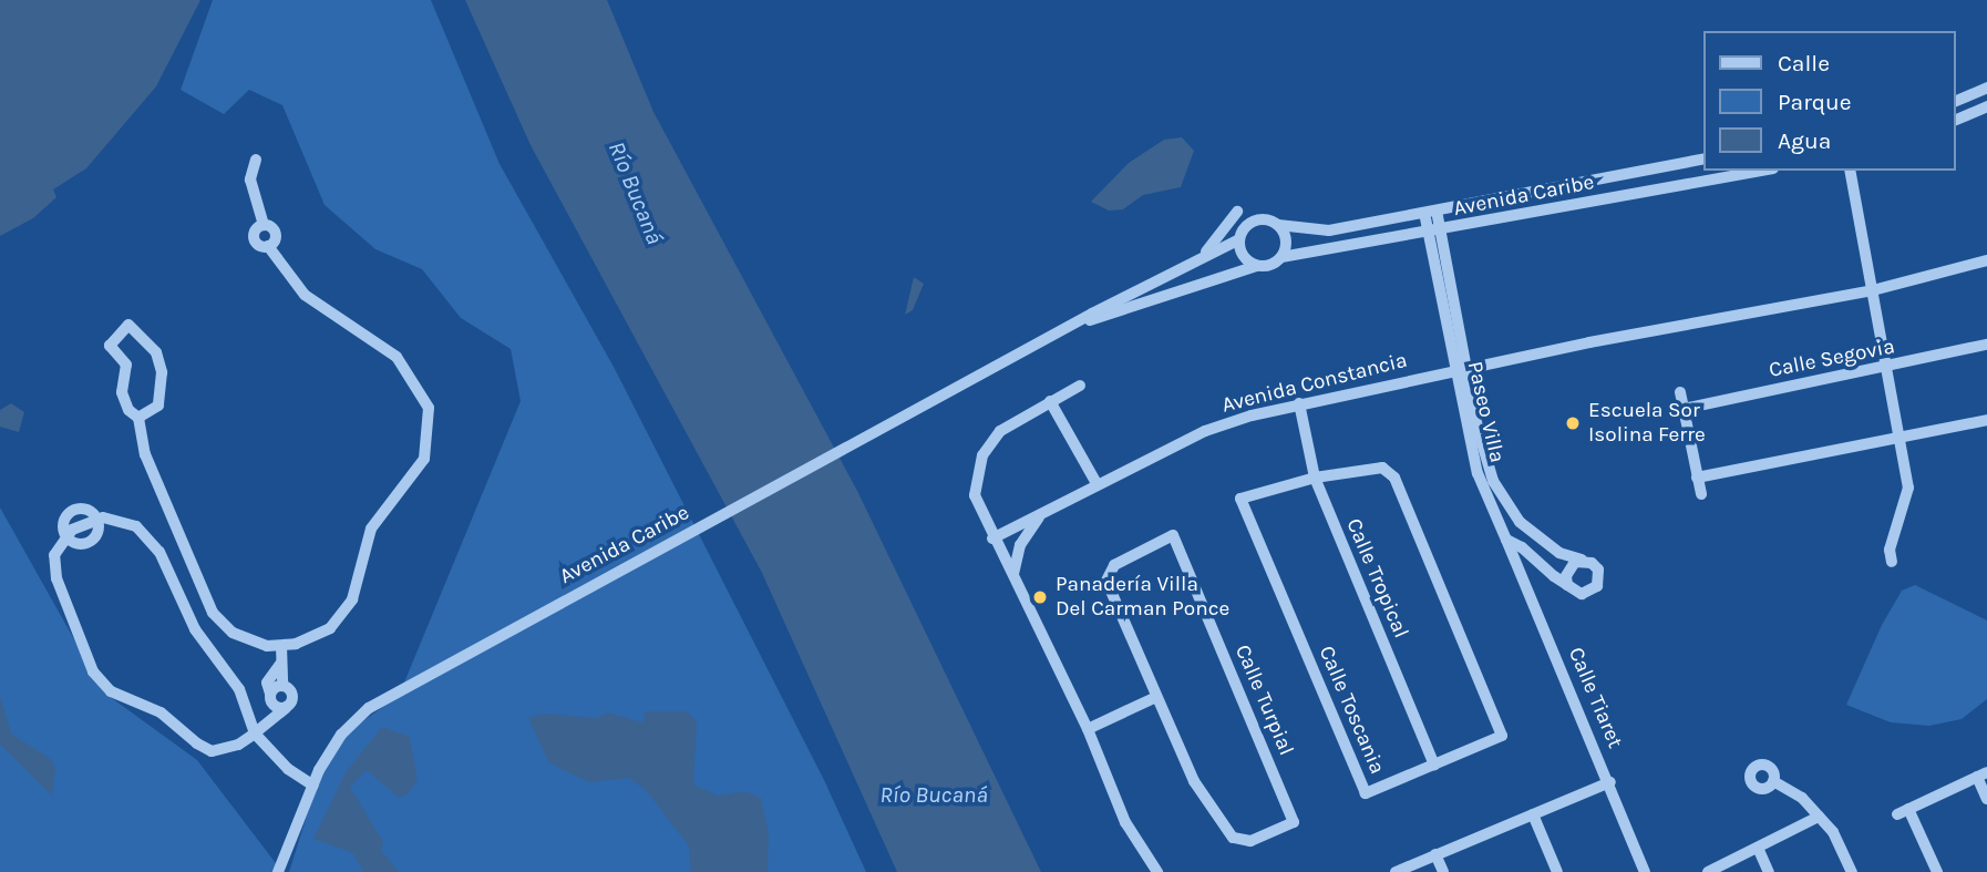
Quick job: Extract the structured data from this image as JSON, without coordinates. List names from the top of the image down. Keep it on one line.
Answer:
{"streets":{"street":["Avenida Caribe","Calle Segovia","Avenida Constancia","Paseo Villa","Calle Tropical","Calle Tiaret","Calle Turpial","Calle Toscania"]},"crossings":[["Avenida Caribe","Paseo Villa"],["Avenida Constancia","Paseo Villa"],["Avenida Constancia","Calle Tropical"],["Paseo Villa","Calle Tiaret"],["Calle Tropical","Calle Toscania"]],"water":["Río Bucaná"],"places":["Escuela Sor Isolina Ferre","Panadería Villa Del Carman Ponce"],"legend":["Calle","Parque","Agua"]}
